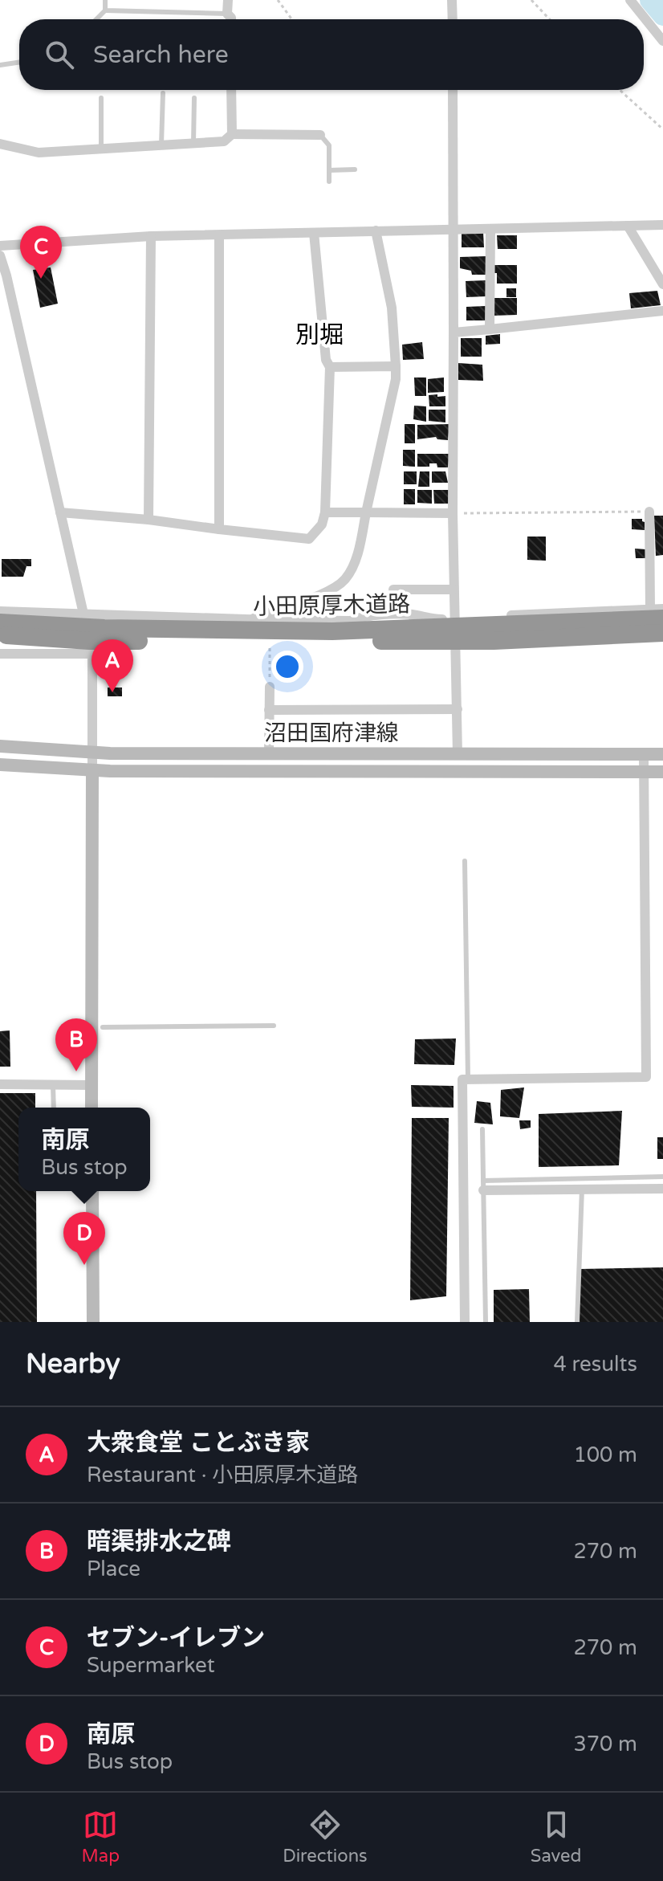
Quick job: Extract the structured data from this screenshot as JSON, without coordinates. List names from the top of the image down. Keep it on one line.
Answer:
{"streets":{"highway":["小田原厚木道路"],"main road":["沼田国府津線"]},"districts":["別堀"],"page":{"search":"Search here","pins":["C","A","B","D"],"popup":["南原","Bus stop"],"heading":["Nearby","4 results"],"list":[{"mark":"A","name":"大衆食堂 ことぶき家","note":"Restaurant · 小田原厚木道路","value":"100 m"},{"mark":"B","name":"暗渠排水之碑","note":"Place","value":"270 m"},{"mark":"C","name":"セブン-イレブン","note":"Supermarket","value":"270 m"},{"mark":"D","name":"南原","note":"Bus stop","value":"370 m"}],"nav":["Map","Directions","Saved"]}}
